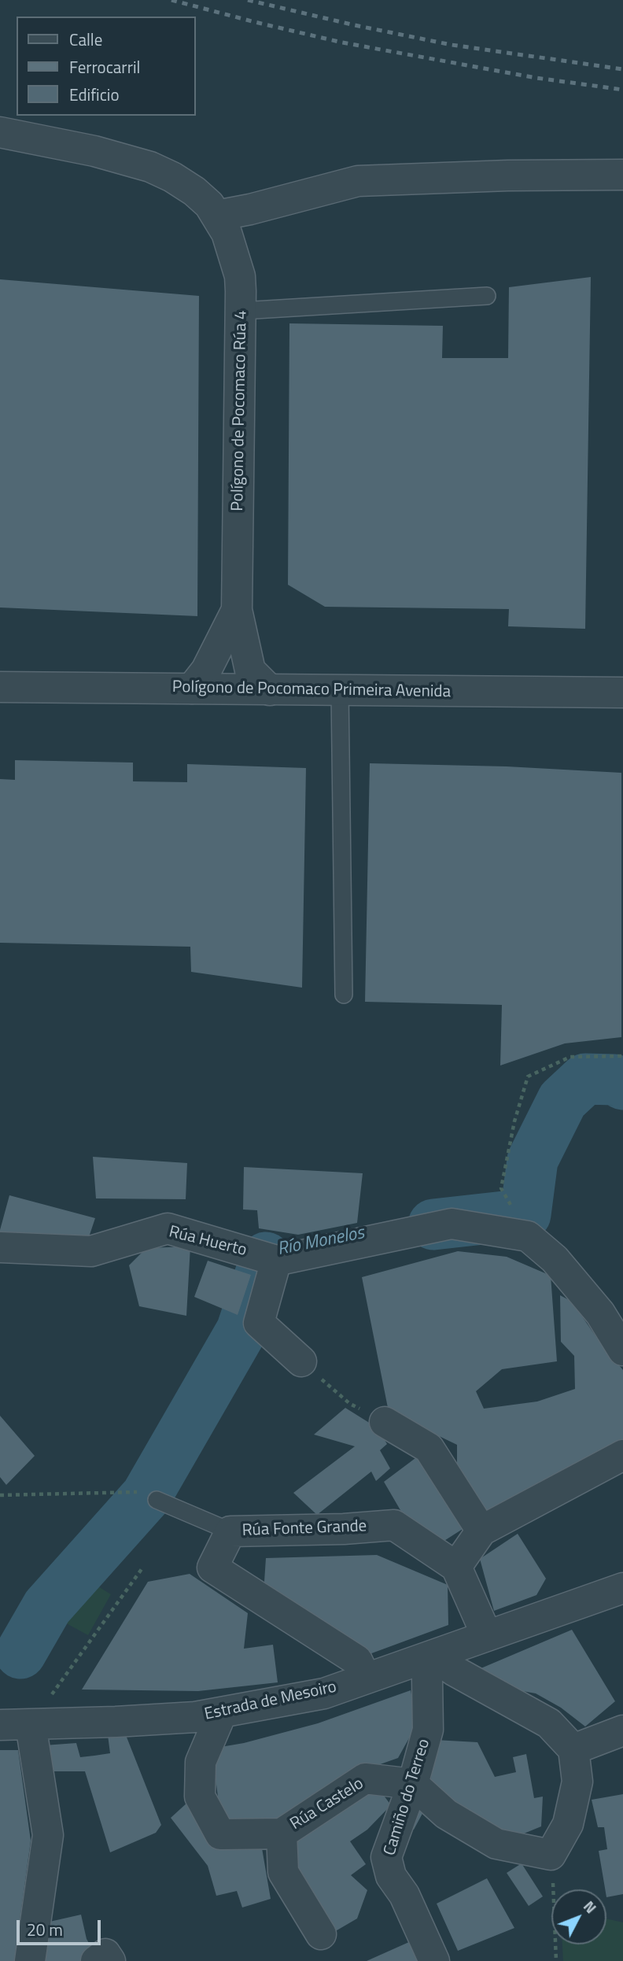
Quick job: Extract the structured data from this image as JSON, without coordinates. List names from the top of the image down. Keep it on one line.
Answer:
{"streets":{"street":["Polígono de Pocomaco Rúa 4","Polígono de Pocomaco Primeira Avenida","Rúa Huerto","Rúa Fonte Grande","Estrada de Mesoiro","Camiño do Terreo","Rúa Castelo"]},"crossings":[["Polígono de Pocomaco Rúa 4","Polígono de Pocomaco Primeira Avenida"],["Rúa Fonte Grande","Estrada de Mesoiro"],["Estrada de Mesoiro","Camiño do Terreo"],["Estrada de Mesoiro","Rúa Castelo"],["Camiño do Terreo","Rúa Castelo"]],"water":["Río Monelos"],"legend":["Calle","Ferrocarril","Edificio"],"scale_bar":"20 m","north":"top right"}
